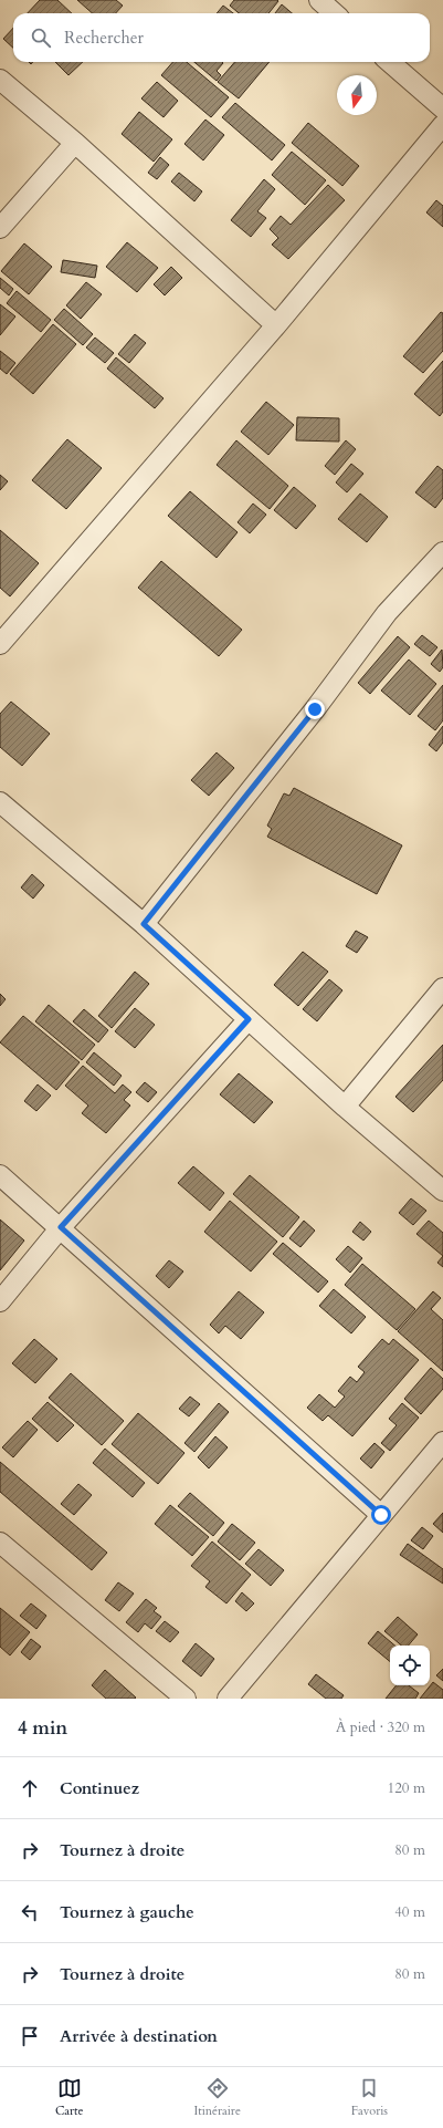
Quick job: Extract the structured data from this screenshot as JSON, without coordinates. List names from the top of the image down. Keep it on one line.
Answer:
{"north":"bottom","page":{"search":"Rechercher","heading":["4 min","À pied · 320 m"],"list":[["Continuez","120 m"],["Tournez à droite","80 m"],["Tournez à gauche","40 m"],["Tournez à droite","80 m"],"Arrivée à destination"],"nav":["Carte","Itinéraire","Favoris"]}}
